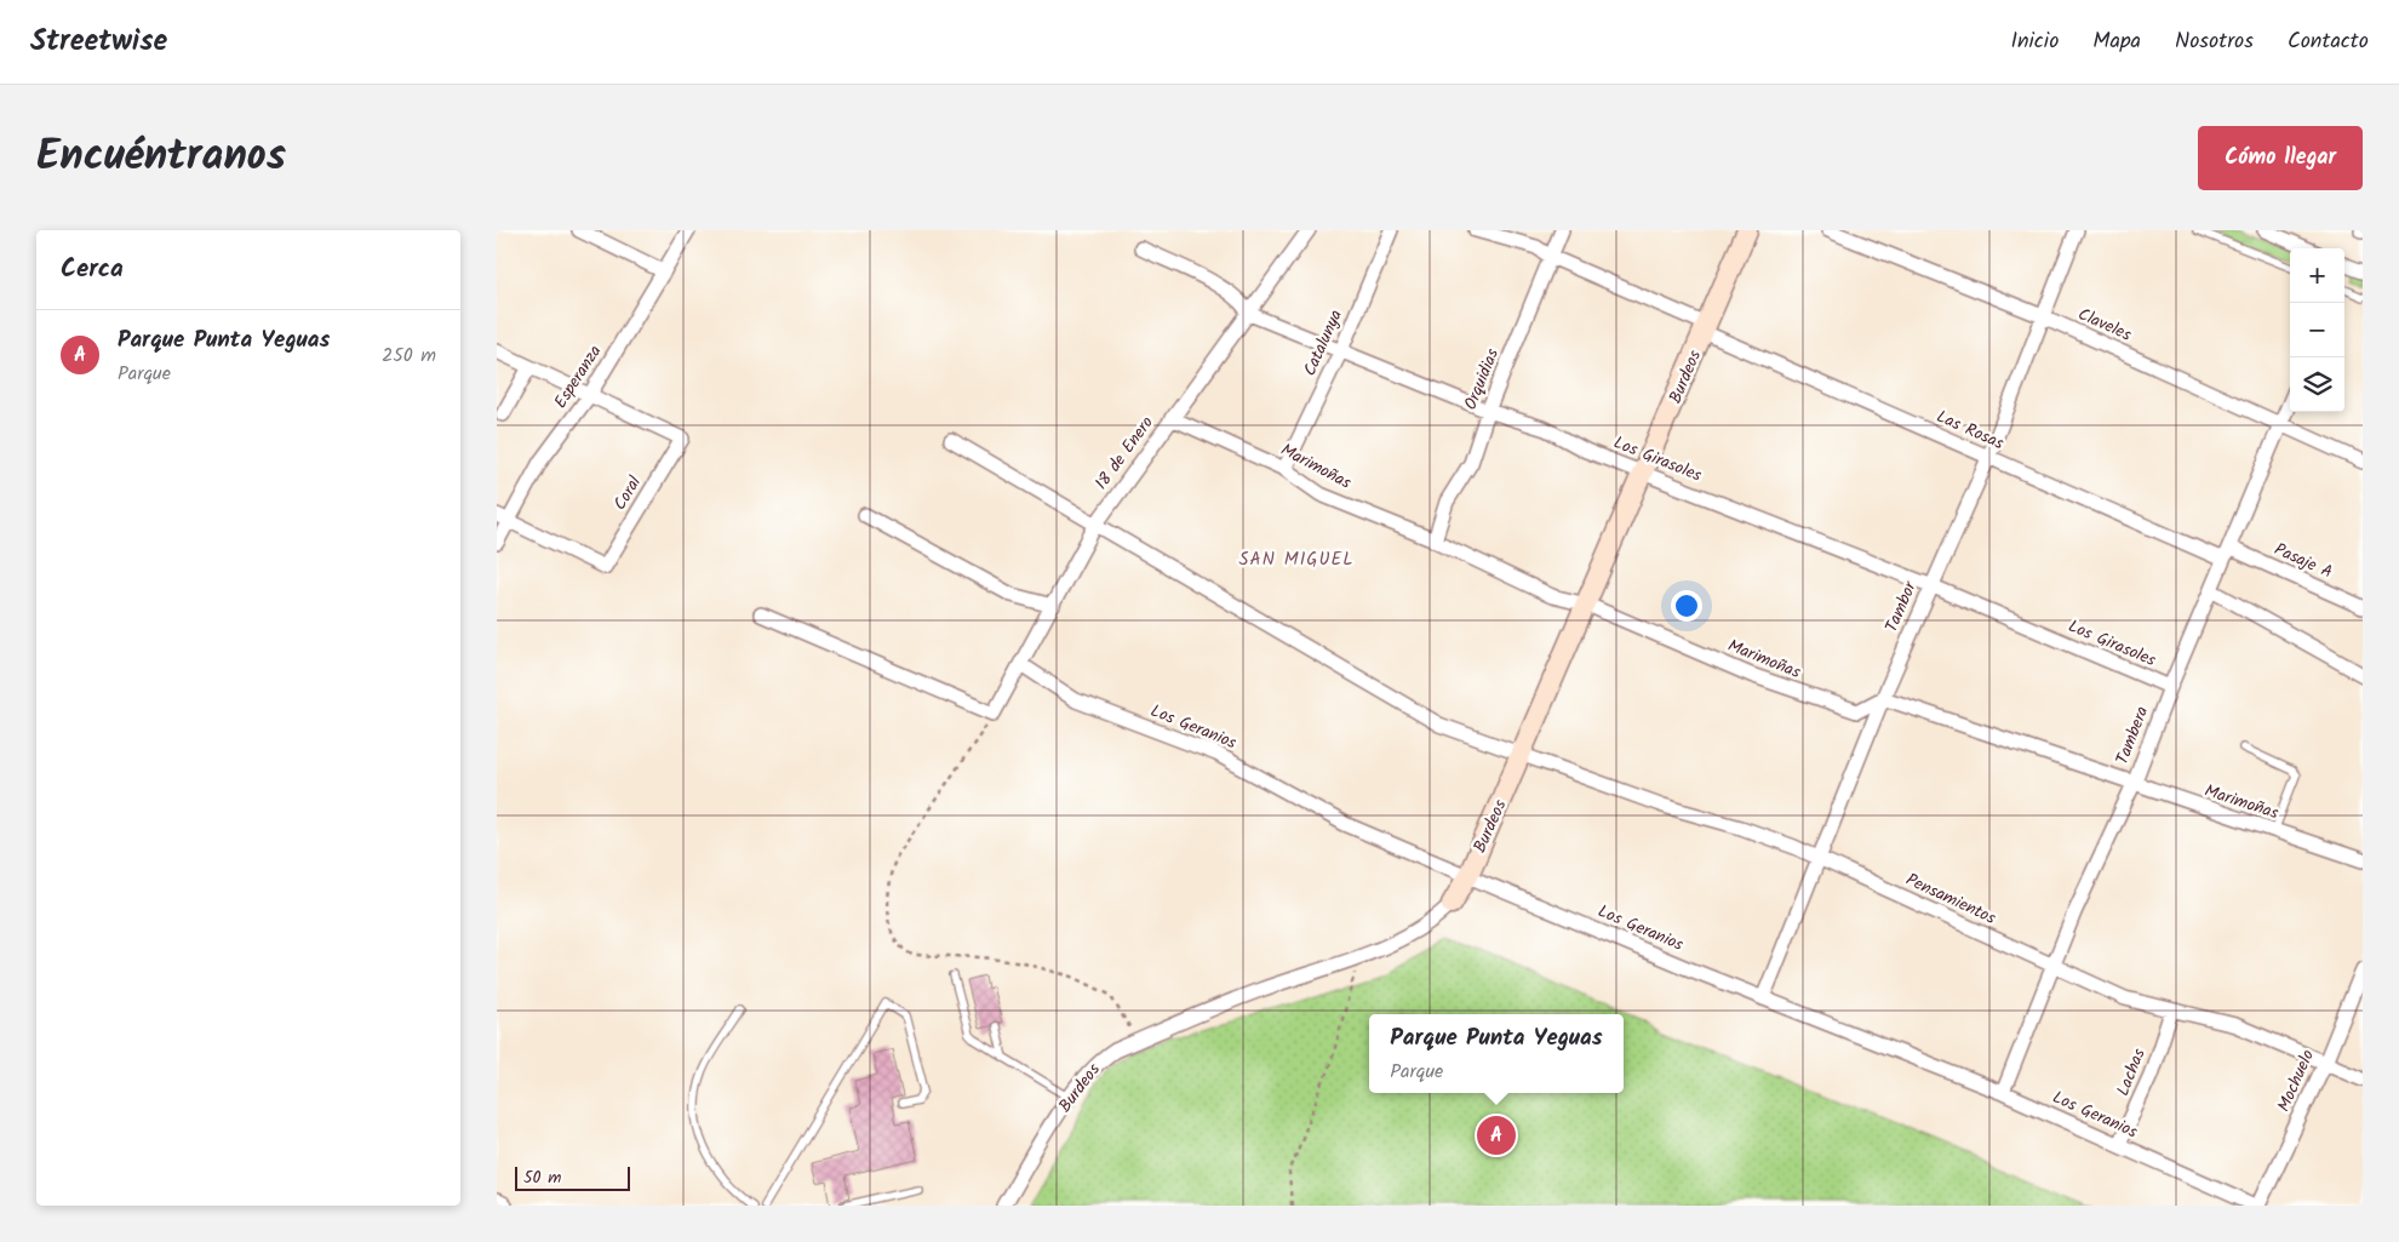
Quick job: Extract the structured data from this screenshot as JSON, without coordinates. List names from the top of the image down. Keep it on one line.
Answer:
{"streets":{"street":["Claveles","Catalunya","Esperanza","Burdeos","Orquidias","Las Rosas","18 de Enero","Los Girasoles","Marimoñas","Coral","Pasaje A","Tambor","Los Geranios","Tambera","Pensamientos","Lachas","Mochuelo"]},"crossings":[["Claveles","Tambor"],["Claveles","Tambera"],["Catalunya","Los Girasoles"],["Catalunya","Marimoñas"],["Esperanza","Coral"],["Burdeos","Las Rosas"],["Burdeos","Los Girasoles"],["Burdeos","Marimoñas"],["Burdeos","Los Geranios"],["Burdeos","Pensamientos"],["Orquidias","Las Rosas"],["Orquidias","Los Girasoles"],["Orquidias","Marimoñas"],["Las Rosas","Pasaje A"],["Las Rosas","Tambor"],["Las Rosas","Tambera"],["18 de Enero","Los Girasoles"],["18 de Enero","Marimoñas"],["18 de Enero","Los Geranios"],["18 de Enero","Pensamientos"],["Los Girasoles","Tambor"],["Los Girasoles","Tambera"],["Marimoñas","Tambor"],["Marimoñas","Tambera"],["Pasaje A","Tambera"],["Tambor","Los Geranios"],["Tambor","Pensamientos"],["Los Geranios","Tambera"],["Los Geranios","Lachas"],["Los Geranios","Mochuelo"],["Tambera","Pensamientos"],["Pensamientos","Lachas"],["Pensamientos","Mochuelo"]],"districts":["SAN MIGUEL"],"scale_bar":"50 m","page":{"header":"Streetwise","nav":["Inicio","Mapa","Nosotros","Contacto"],"title":"Encuéntranos","buttons":"Cómo llegar","heading":"Cerca","map_buttons":["+","−"],"list":[{"mark":"A","name":"Parque Punta Yeguas","note":"Parque","value":"250 m"}],"popup":["Parque Punta Yeguas","Parque"],"pins":"A","scale":"50 m"}}
